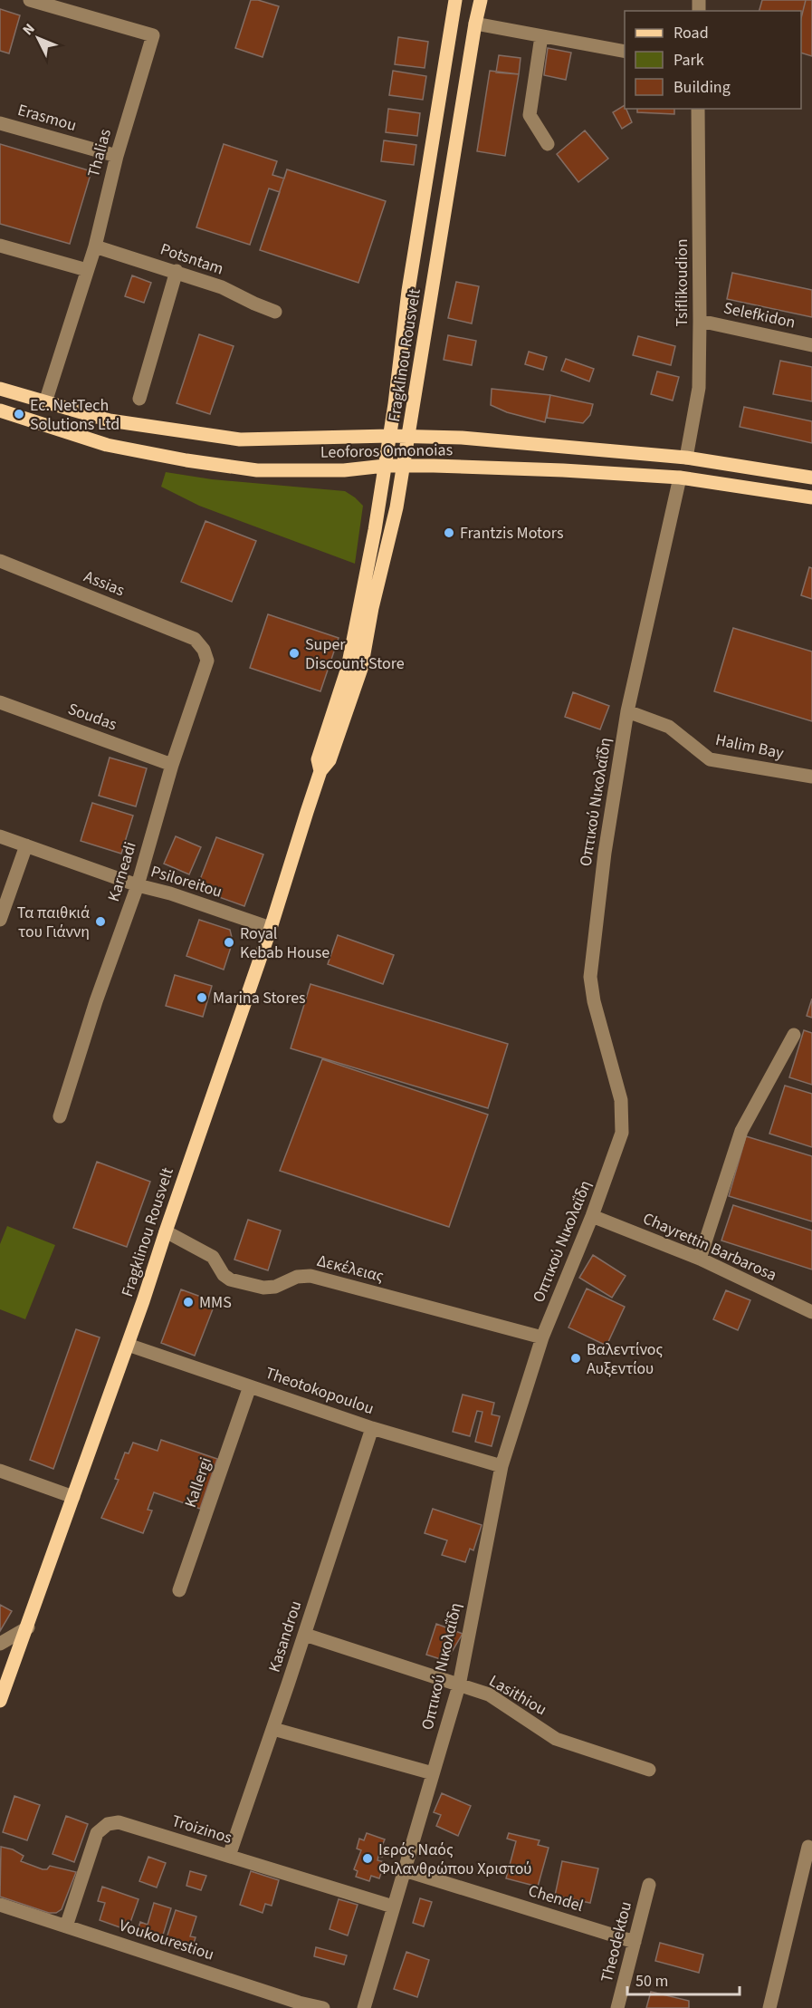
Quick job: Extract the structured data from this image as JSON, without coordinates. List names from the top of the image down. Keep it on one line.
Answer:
{"streets":{"main road":["Fragklinou Rousvelt","Leoforos Omonoias"],"street":["Erasmou","Thalias","Potsntam","Tsiflikoudion","Selefkidon","Assias","Soudas","Halim Bay","Οπτικού Νικολαΐδη","Karneadi","Psiloreitou","Chayrettin Barbarosa","Δεκέλειας","Theotokopoulou","Kallergi","Kasandrou","Lasithiou","Troizinos","Chendel","Voukourestiou","Theodektou"]},"crossings":[["Erasmou","Thalias"],["Thalias","Potsntam"],["Thalias","Leoforos Omonoias"],["Tsiflikoudion","Selefkidon"],["Tsiflikoudion","Leoforos Omonoias"],["Fragklinou Rousvelt","Leoforos Omonoias"],["Fragklinou Rousvelt","Psiloreitou"],["Fragklinou Rousvelt","Δεκέλειας"],["Fragklinou Rousvelt","Theotokopoulou"],["Leoforos Omonoias","Οπτικού Νικολαΐδη"],["Assias","Karneadi"],["Soudas","Karneadi"],["Halim Bay","Οπτικού Νικολαΐδη"],["Οπτικού Νικολαΐδη","Chayrettin Barbarosa"],["Οπτικού Νικολαΐδη","Δεκέλειας"],["Οπτικού Νικολαΐδη","Theotokopoulou"],["Οπτικού Νικολαΐδη","Lasithiou"],["Οπτικού Νικολαΐδη","Troizinos"],["Οπτικού Νικολαΐδη","Chendel"],["Karneadi","Psiloreitou"],["Theotokopoulou","Kallergi"],["Theotokopoulou","Kasandrou"],["Kasandrou","Lasithiou"],["Kasandrou","Troizinos"],["Troizinos","Voukourestiou"],["Chendel","Theodektou"]],"places":["Ec. NetTech Solutions Ltd","Frantzis Motors","Super Discount Store","Τα παιθκιά του Γιάννη","Royal Kebab House","Marina Stores","MMS","Βαλεντίνος Αυξεντίου","Ιερός Ναός Φιλανθρώπου Χριστού"],"legend":["Road","Park","Building"],"scale_bar":"50 m","north":"top left"}
